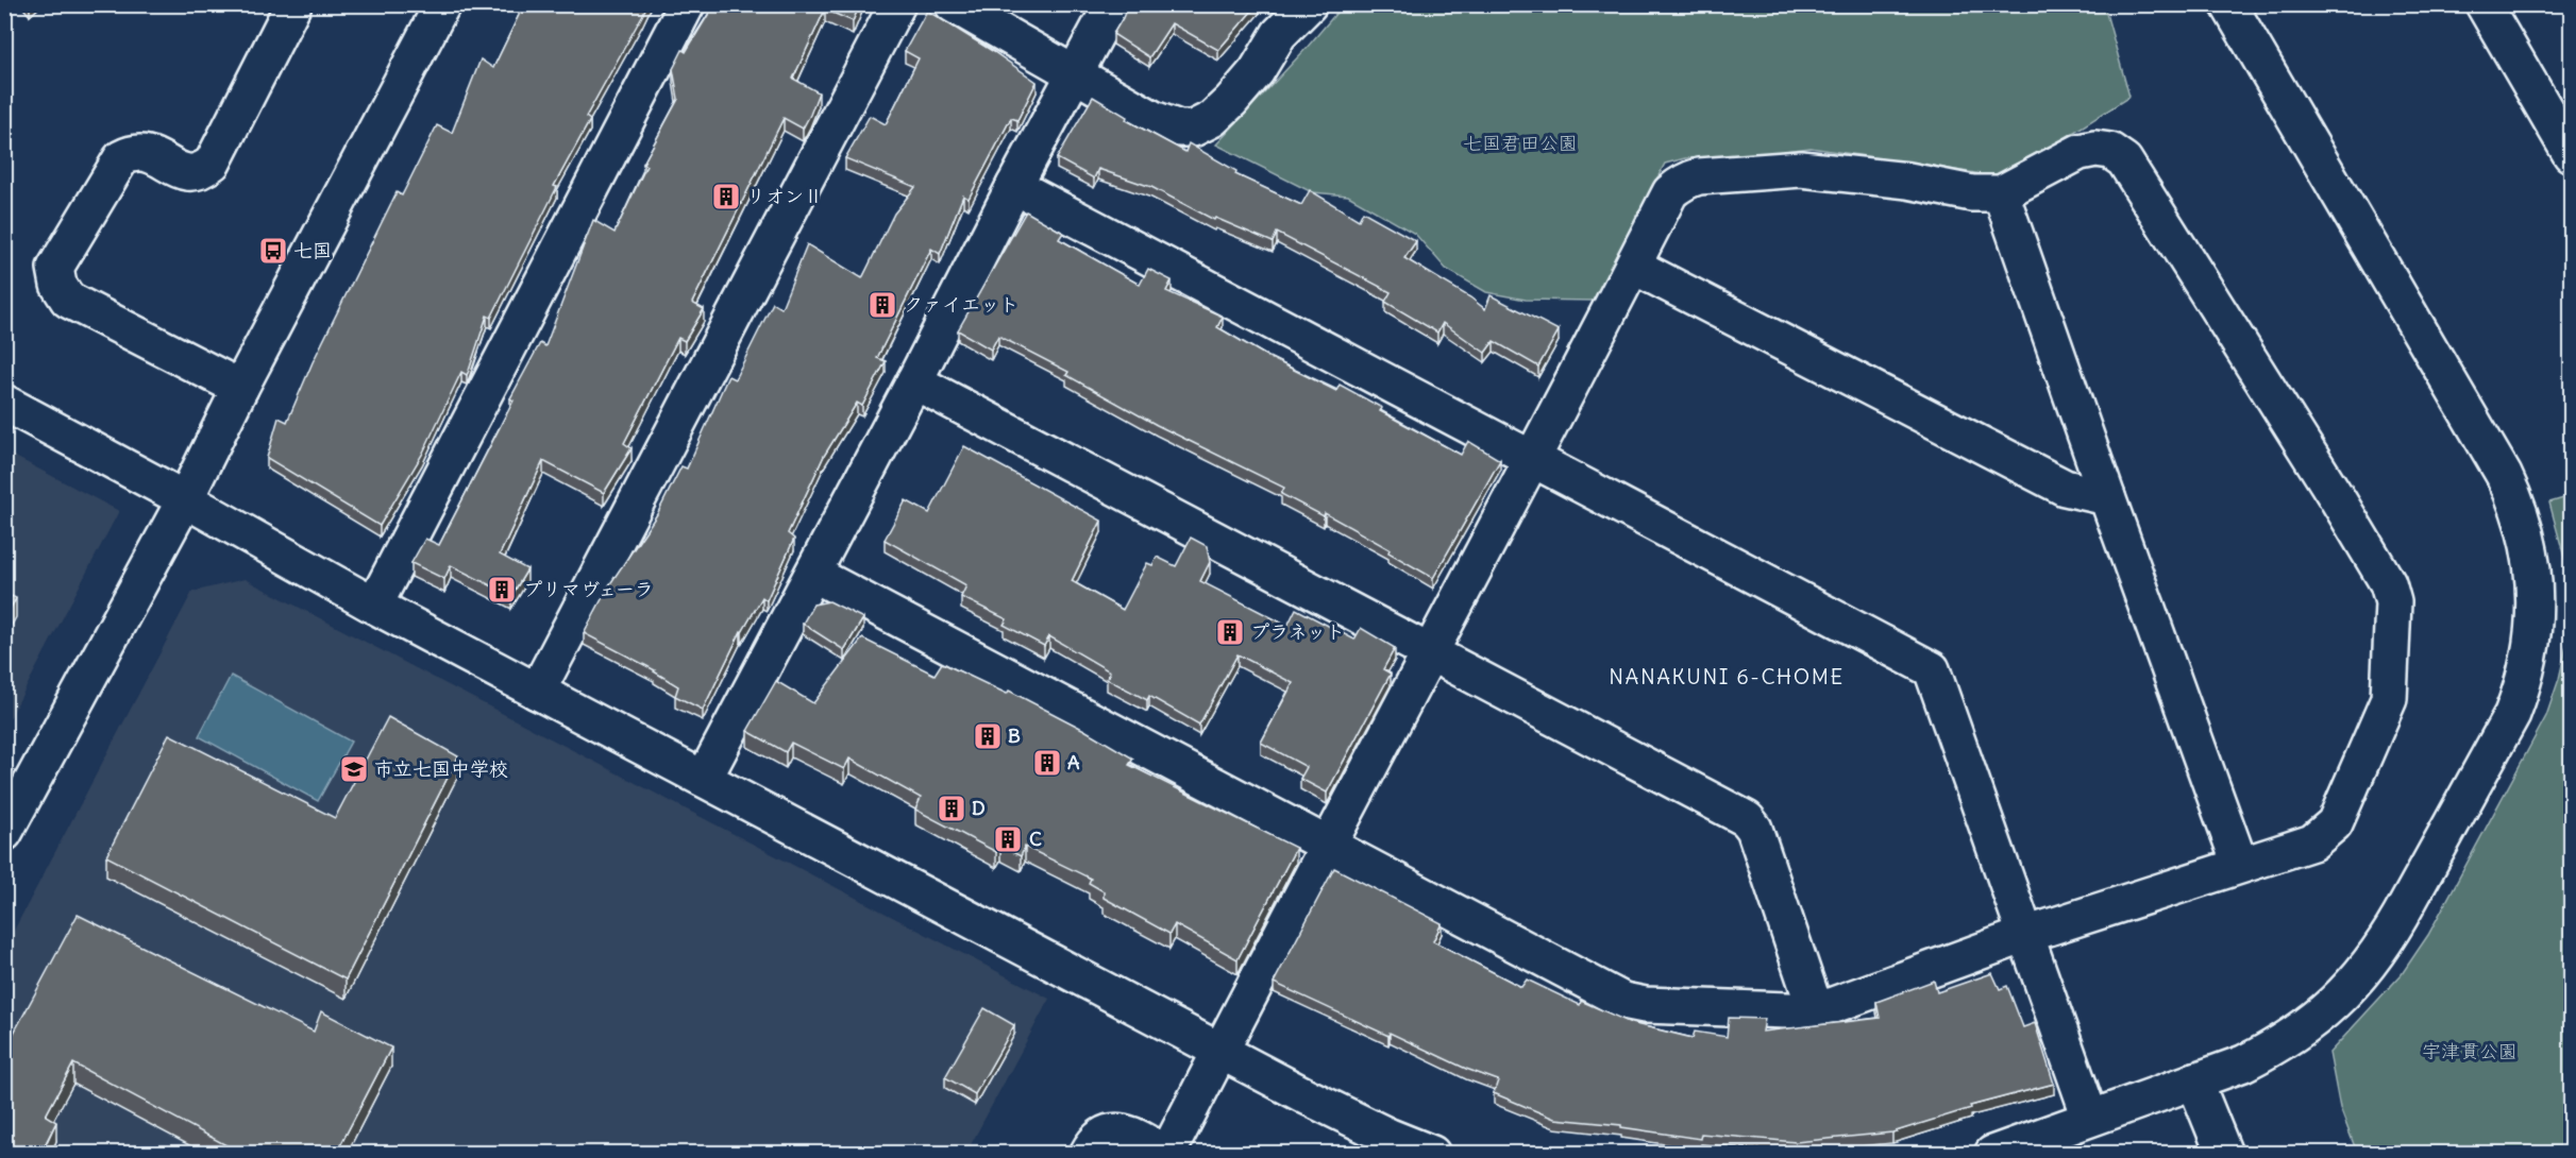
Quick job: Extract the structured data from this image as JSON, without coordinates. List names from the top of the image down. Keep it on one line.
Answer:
{"districts":["NANAKUNI 6-CHOME"],"parks":["七国君田公園","宇津貫公園"],"places":{"building":["リオンⅡ","クァイエット","プリマヴェーラ","プラネット","B","A","D","C"],"bus stop":["七国"],"school or university":["市立七国中学校"]}}
